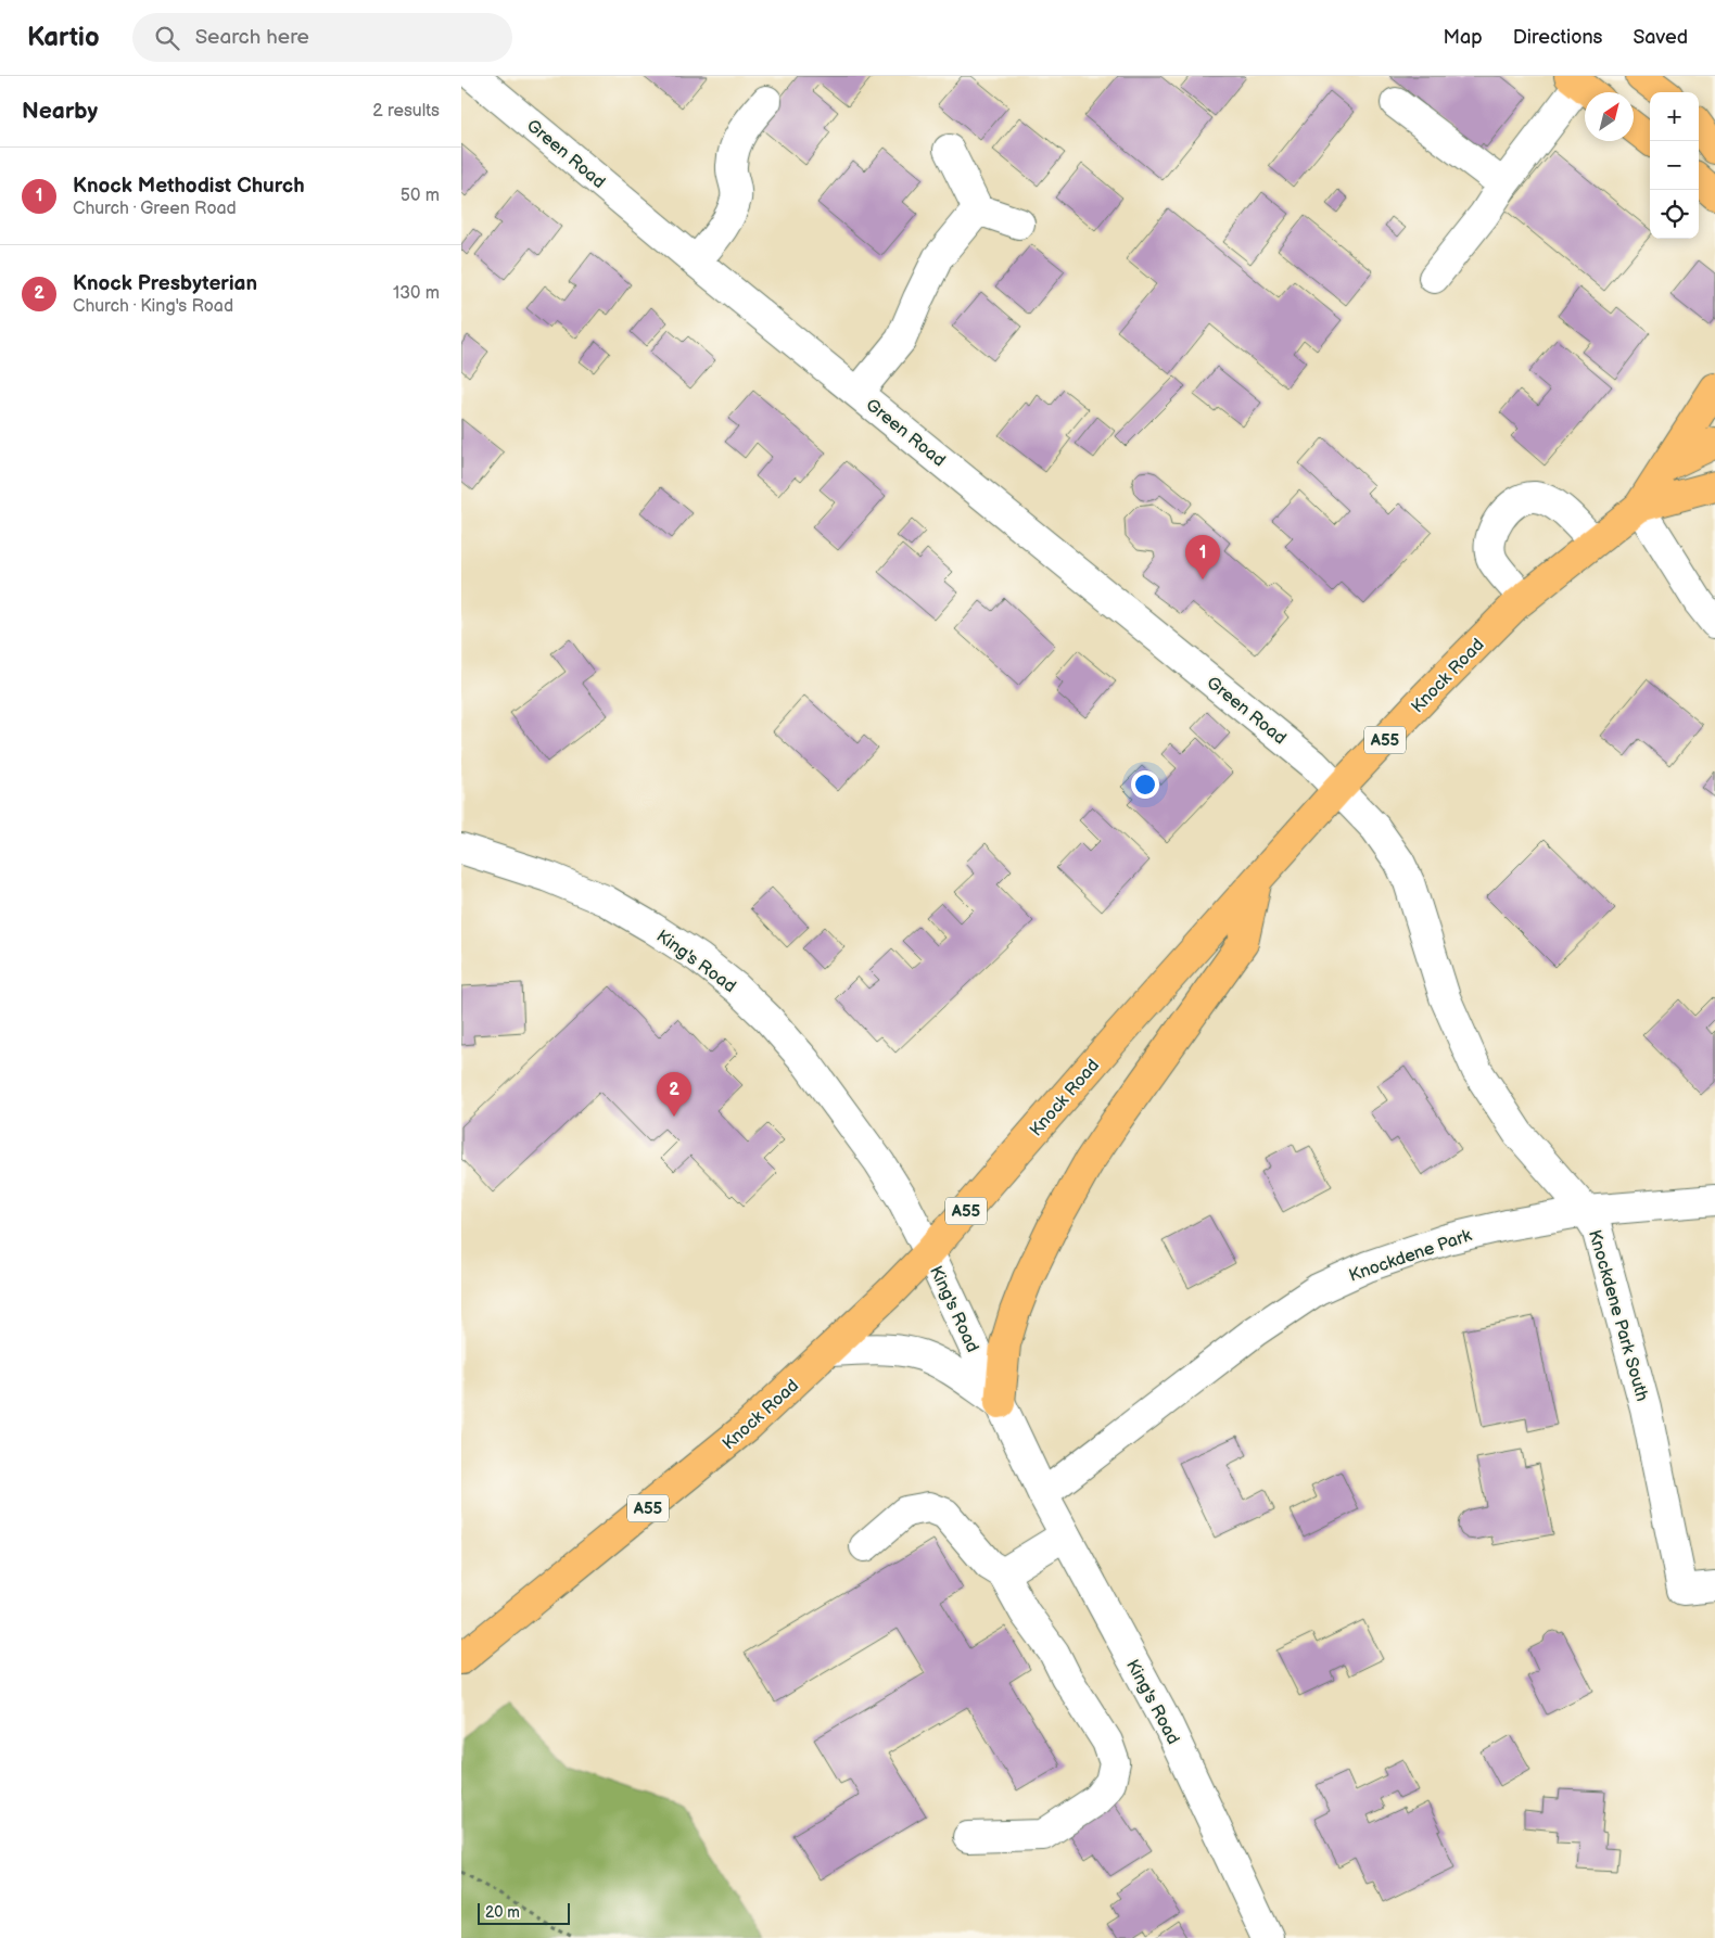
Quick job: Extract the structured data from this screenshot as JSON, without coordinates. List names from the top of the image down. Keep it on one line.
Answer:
{"streets":{"main road":["Knock Road","A55"],"street":["Green Road","King's Road","Knockdene Park","Knockdene Park South"]},"crossings":[["Green Road","Knock Road"],["Green Road","Knockdene Park South"],["Knock Road","King's Road"],["Knock Road","Knockdene Park South"],["King's Road","Knockdene Park"],["Knockdene Park","Knockdene Park South"]],"scale_bar":"20 m","north":"top right","page":{"header":"Kartio","search":"Search here","nav":["Map","Directions","Saved"],"heading":["Nearby","2 results"],"map_buttons":["+","−"],"list":[{"mark":"1","name":"Knock Methodist Church","note":"Church · Green Road","value":"50 m"},{"mark":"2","name":"Knock Presbyterian","note":"Church · King's Road","value":"130 m"}],"pins":["1","2"],"scale":"20 m"}}
